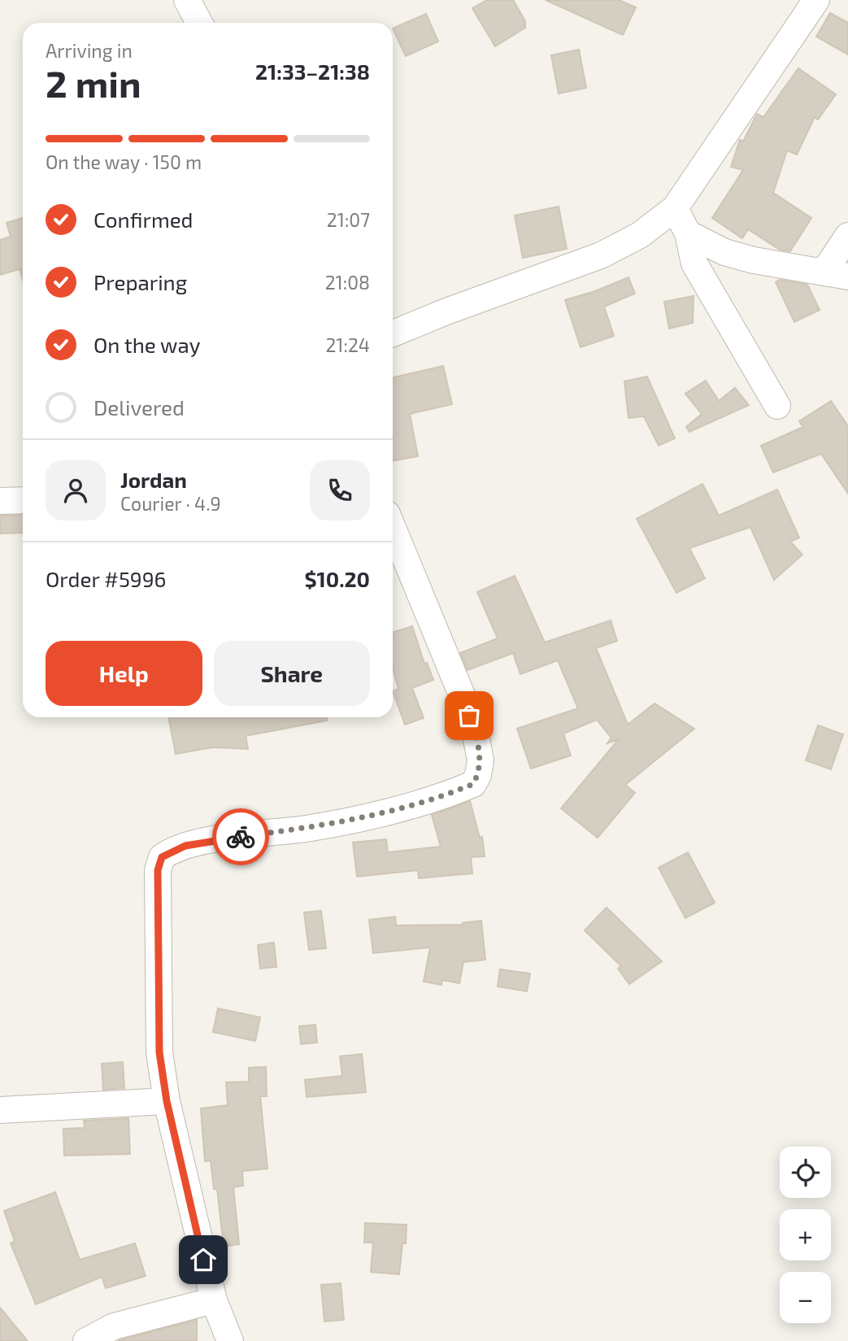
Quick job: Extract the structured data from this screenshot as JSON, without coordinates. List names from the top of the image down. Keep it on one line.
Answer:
{"page":{"heading":["2 min","Arriving in","21:33–21:38"],"panel":["Jordan","Courier · 4.9","Order #5996","$10.20"],"bar":"On the way · 150 m","list":[["Confirmed","21:07"],["Preparing","21:08"],["On the way","21:24"],"Delivered"],"buttons":["Help","Share"],"map_buttons":["+","−"]}}
